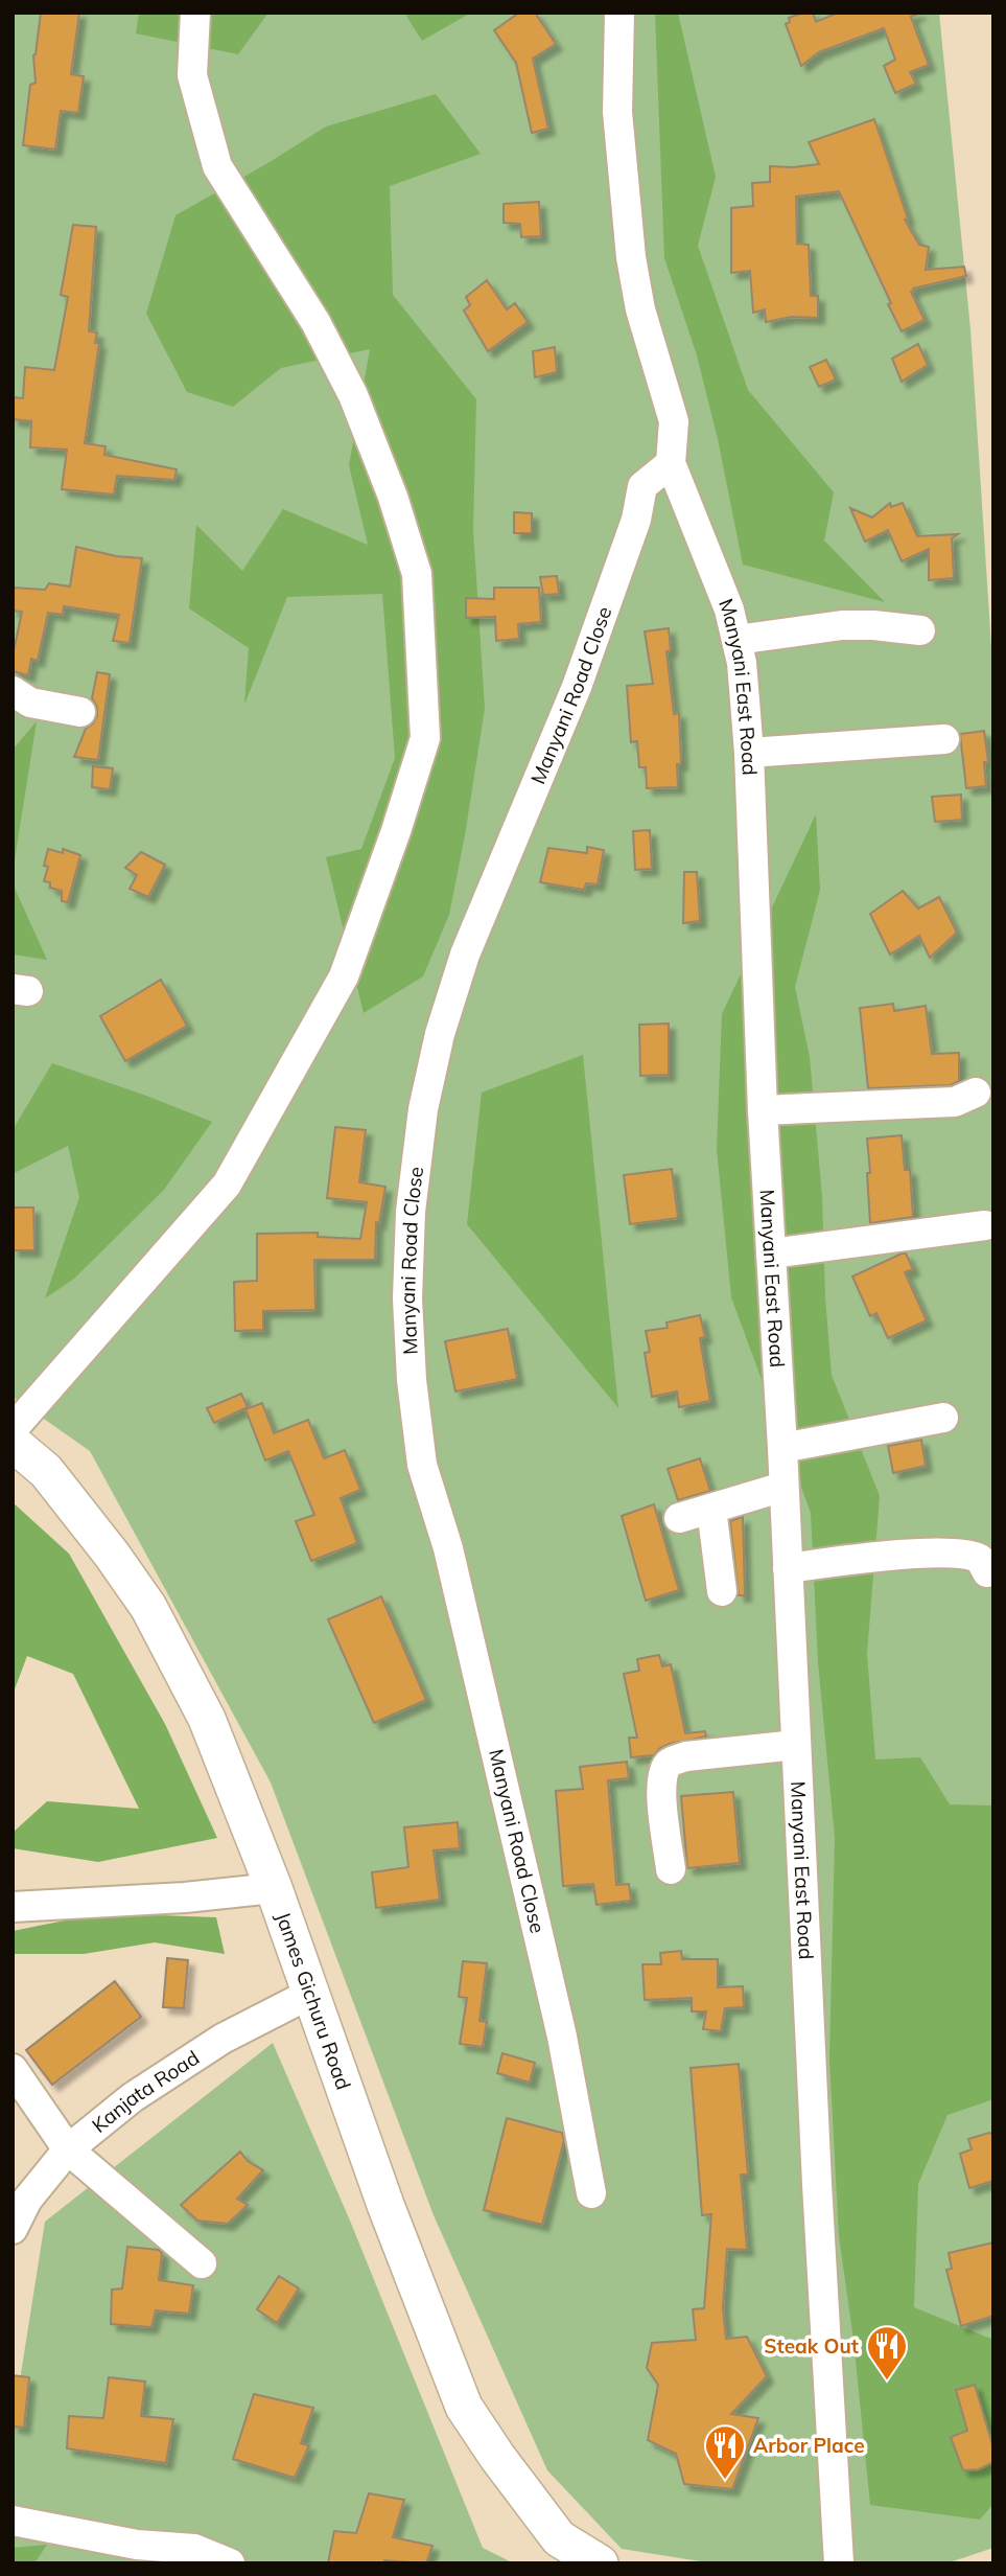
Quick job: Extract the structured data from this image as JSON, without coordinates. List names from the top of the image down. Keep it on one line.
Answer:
{"streets":{"main road":["James Gichuru Road"],"street":["Manyani East Road","Manyani Road Close","Kanjata Road"]},"crossings":[["Manyani East Road","Manyani Road Close"],["James Gichuru Road","Kanjata Road"]],"places":{"restaurant":["Steak Out","Arbor Place"]}}
